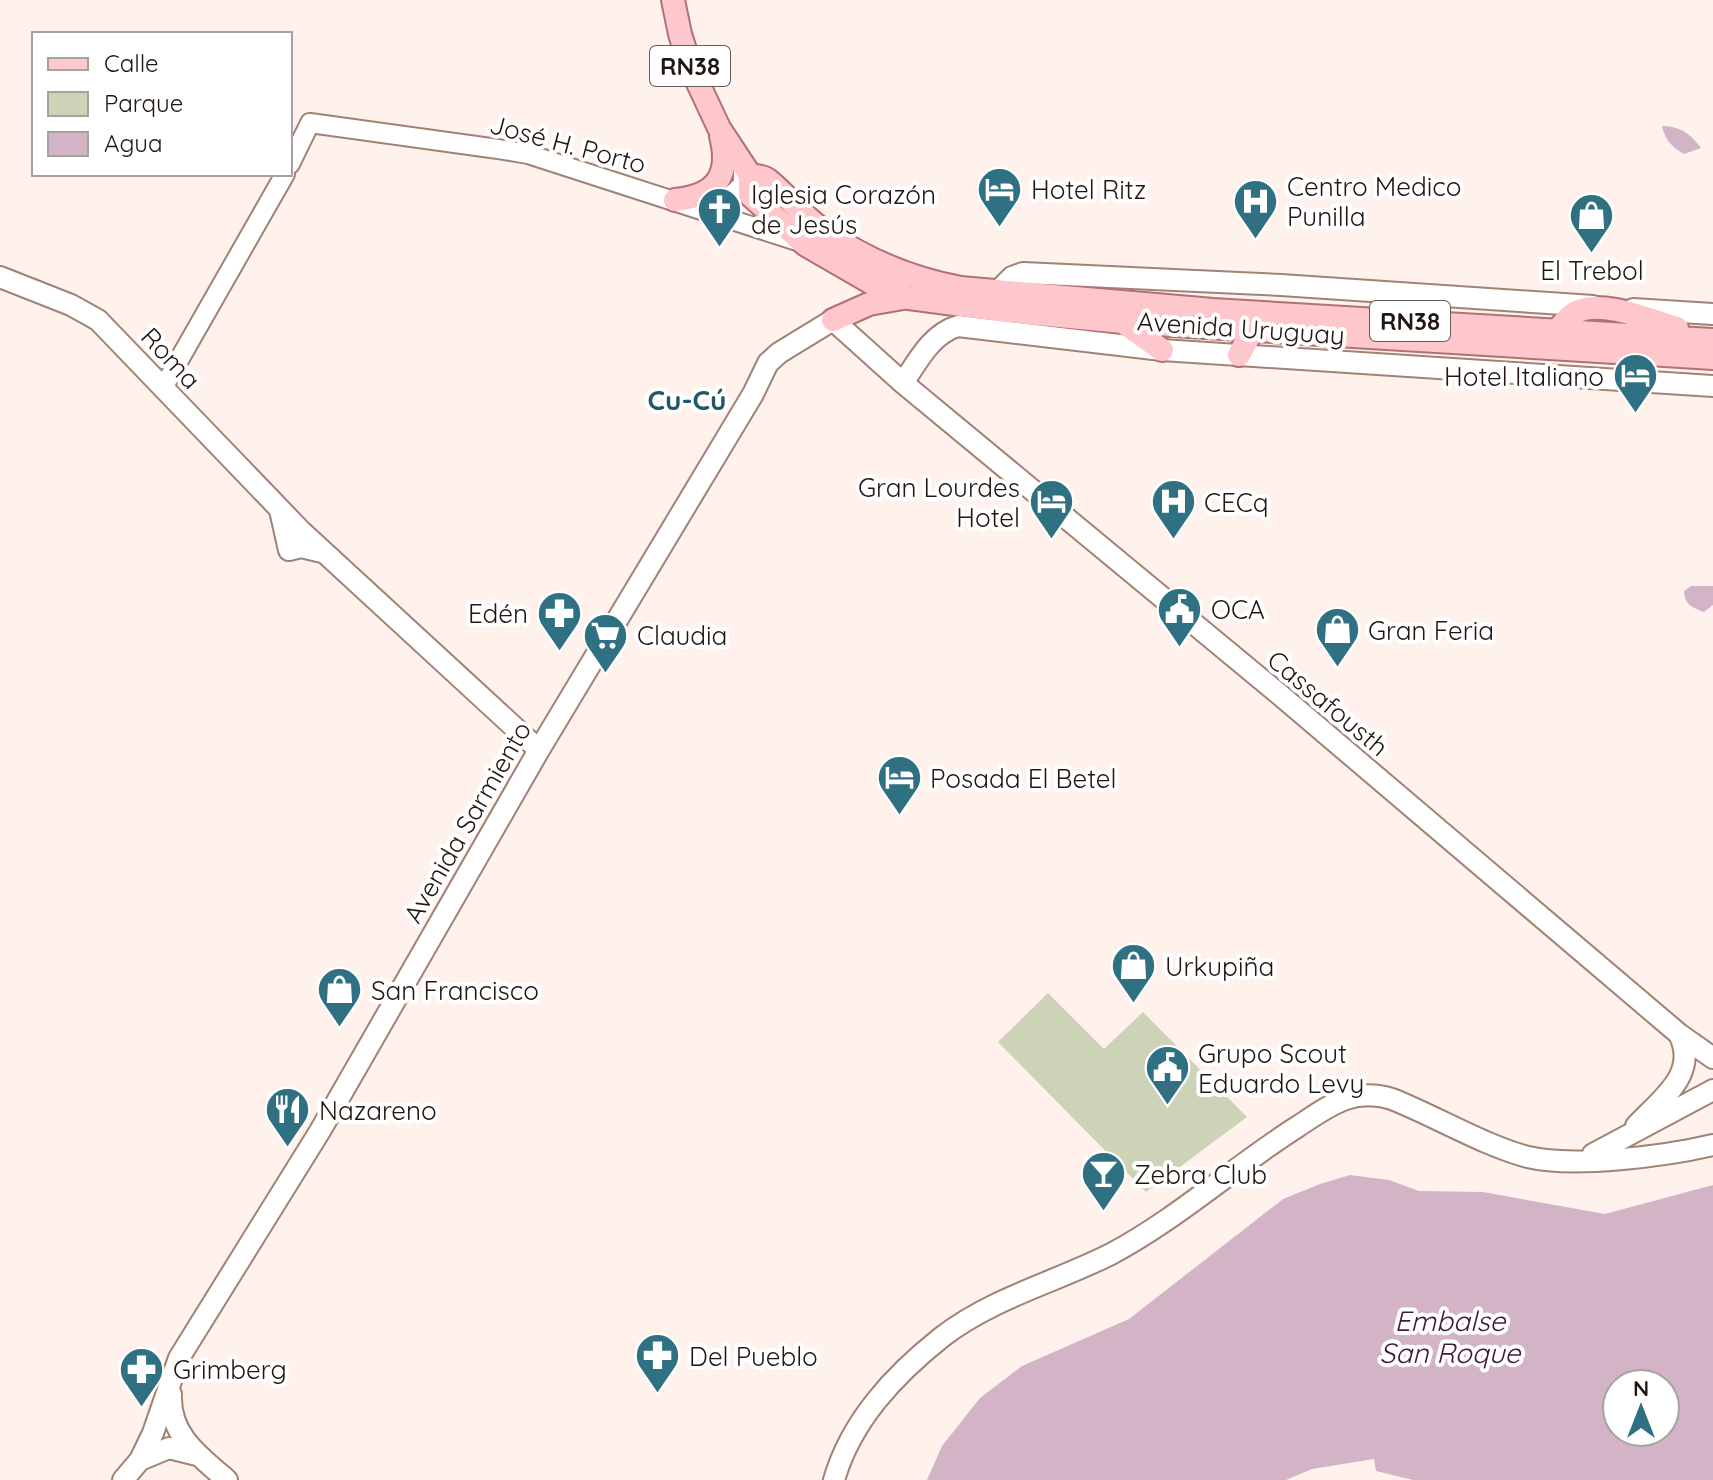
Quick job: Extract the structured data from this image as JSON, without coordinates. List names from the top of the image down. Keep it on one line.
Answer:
{"streets":{"main road":["RN38","Avenida Uruguay","Roma","Cassafousth","Avenida Sarmiento"],"street":["José H. Porto"]},"crossings":[["RN38","José H. Porto"],["RN38","Avenida Uruguay"],["Avenida Uruguay","Cassafousth"],["Roma","Avenida Sarmiento"],["Cassafousth","Avenida Sarmiento"]],"districts":["Cu-Cú"],"water":["Embalse San Roque"],"places":{"hotel":["Hotel Ritz","Hotel Italiano","Gran Lourdes Hotel","Posada El Betel"],"hospital":["Centro Medico Punilla","CECq"],"church":["Iglesia Corazón de Jesús"],"shop":["El Trebol","Gran Feria","Urkupiña","San Francisco"],"public building":["OCA","Grupo Scout Eduardo Levy"],"pharmacy":["Edén","Del Pueblo","Grimberg"],"supermarket":["Claudia"],"restaurant":["Nazareno"],"bar":["Zebra Club"]},"legend":["Calle","Parque","Agua"],"north":"top"}
